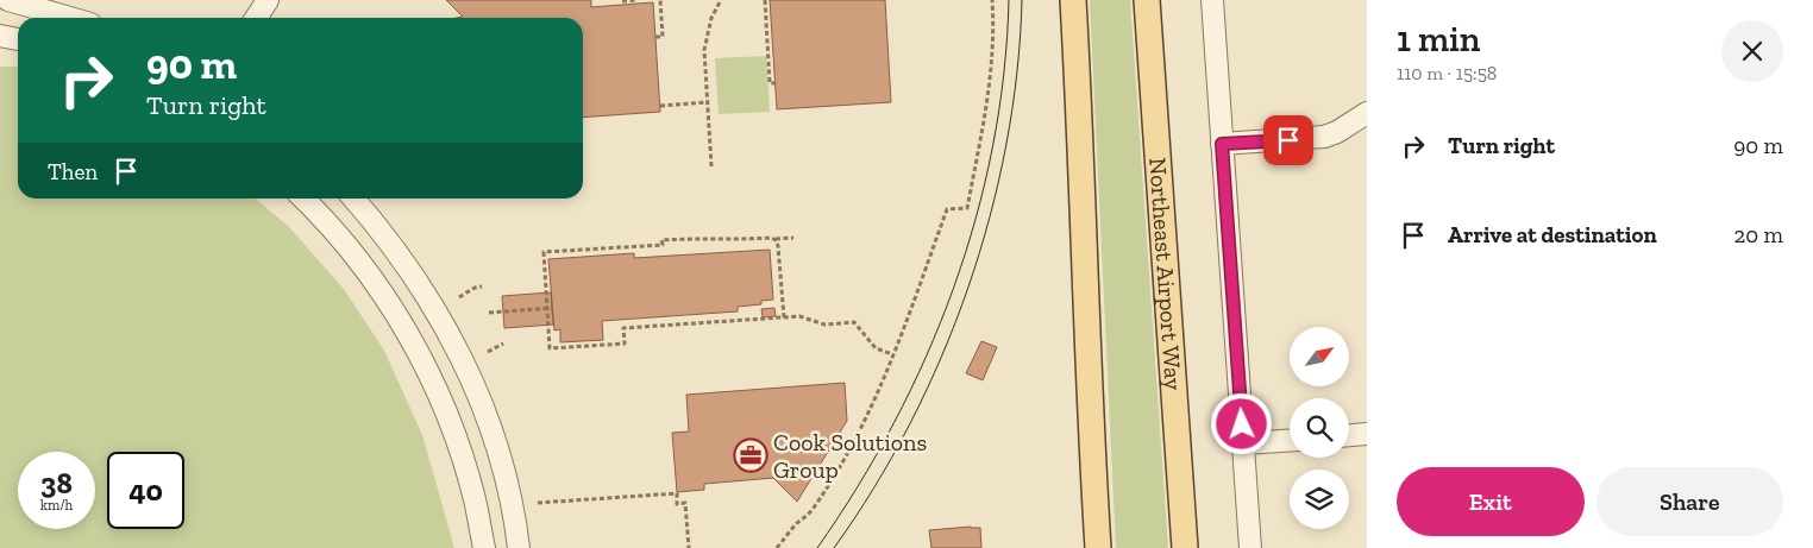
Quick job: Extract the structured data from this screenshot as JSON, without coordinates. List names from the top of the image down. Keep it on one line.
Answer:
{"streets":{"main road":["Northeast Airport Way"]},"places":{"office":["Cook Solutions Group"]},"north":"top right","page":{"heading":["1 min","110 m · 15:58"],"turn":["90 m","Turn right"],"list":[{"name":"Turn right","value":"90 m"},{"name":"Arrive at destination","value":"20 m"}],"then":"Then","speed":"38 km/h","limit":"40","buttons":["Exit","Share"]}}
